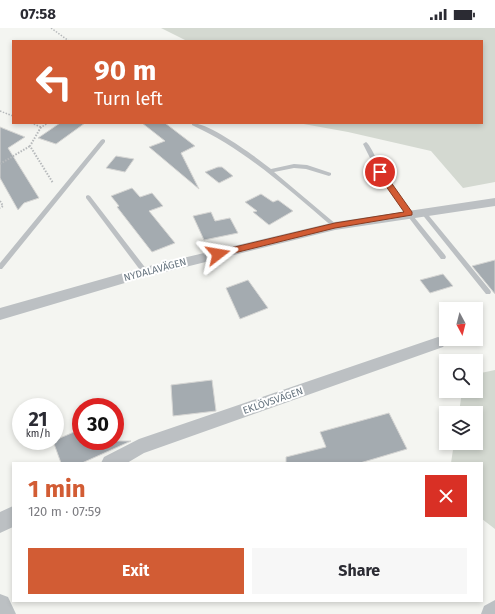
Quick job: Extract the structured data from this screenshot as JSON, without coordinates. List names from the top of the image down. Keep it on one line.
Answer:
{"streets":{"street":["NYDALAVÄGEN","EKLÖVSVÄGEN"]},"north":"bottom","page":{"status":"07:58","turn":["90 m","Turn left"],"speed":"21 km/h","limit":"30","heading":["1 min","120 m · 07:59"],"buttons":["Exit","Share"]}}
